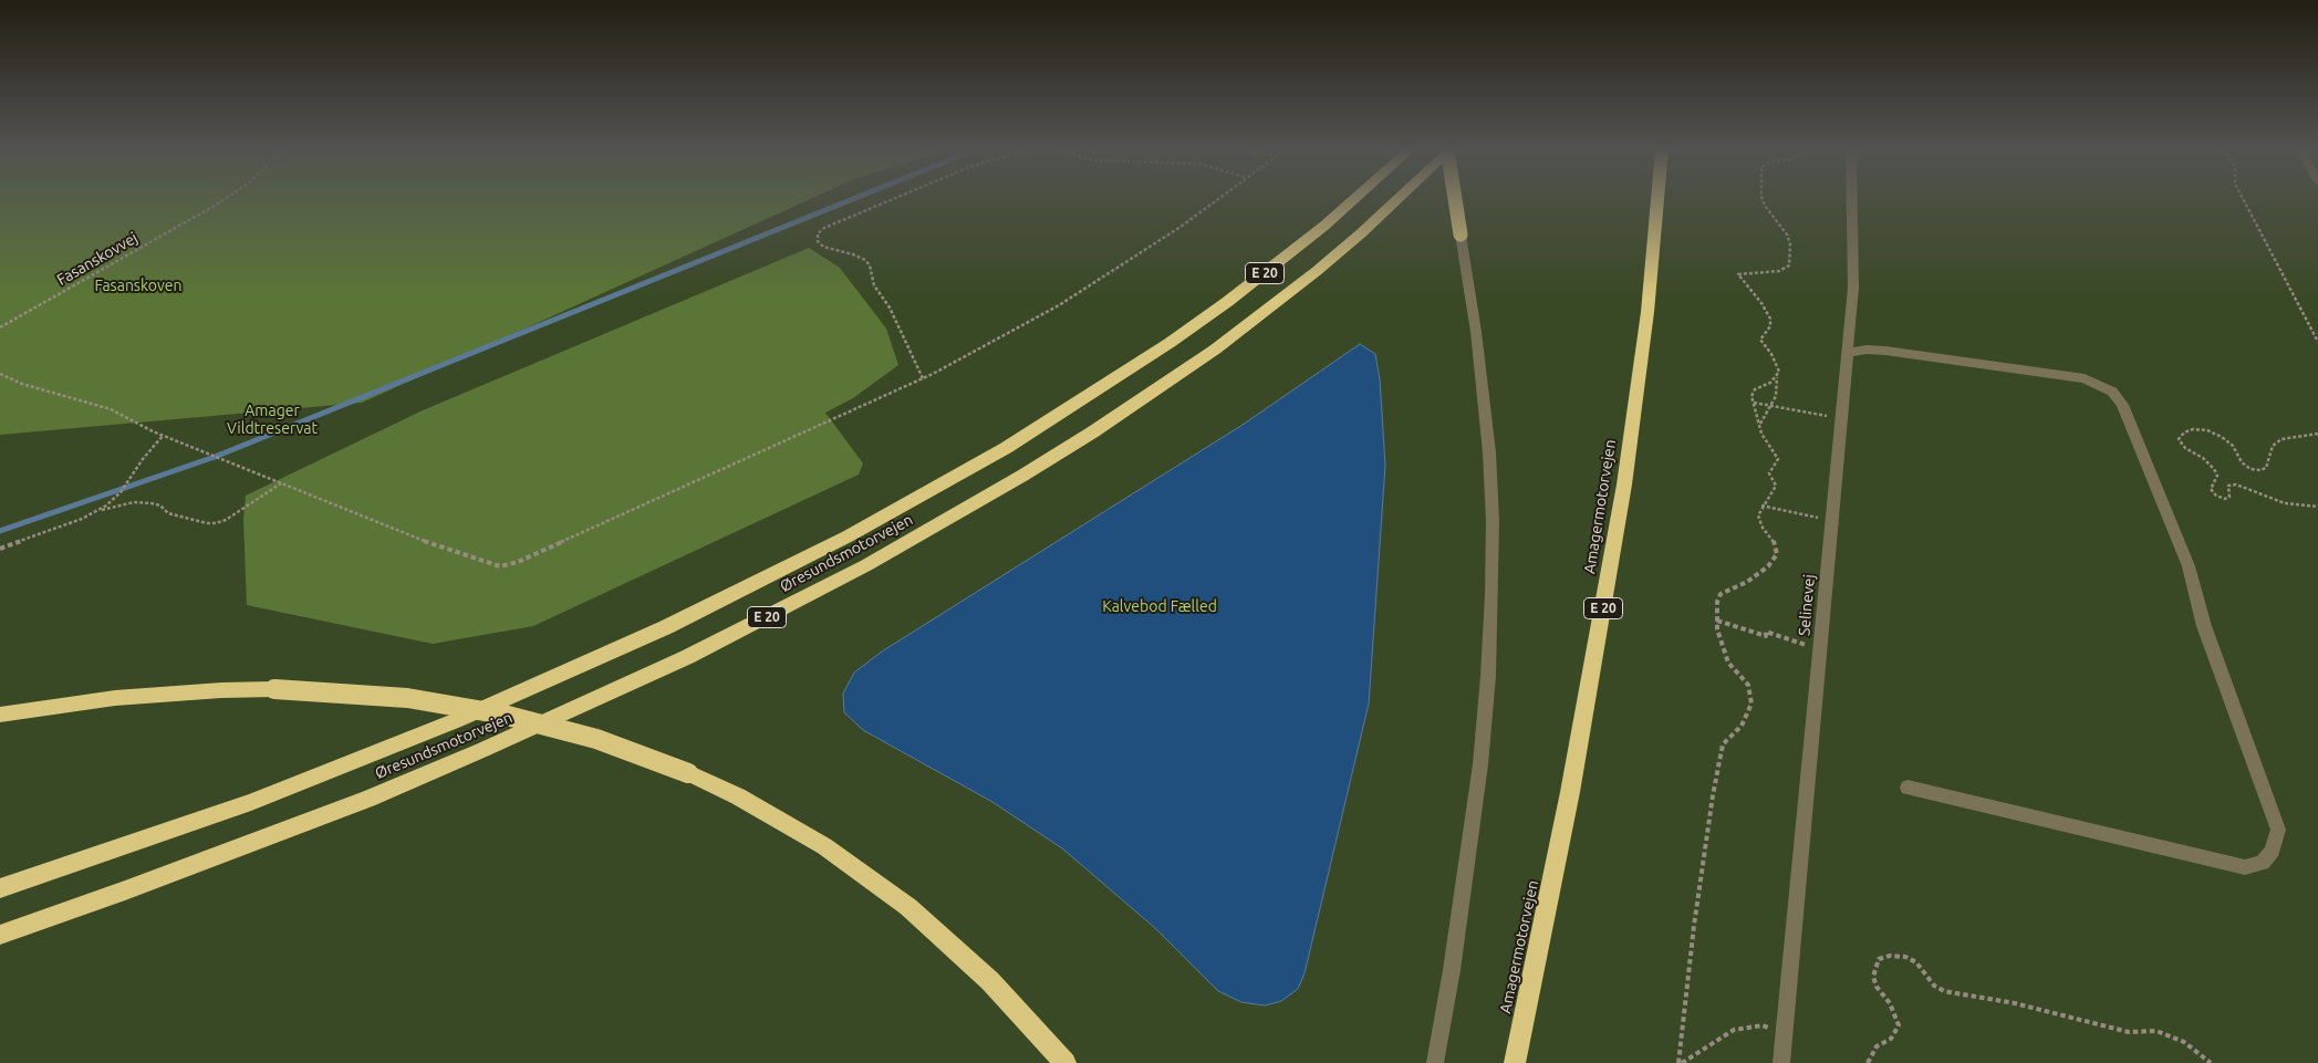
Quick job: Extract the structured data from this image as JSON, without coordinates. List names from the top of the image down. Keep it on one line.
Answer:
{"streets":{"highway":["E 20","Amagermotorvejen","Øresundsmotorvejen"],"street":["Selinevej"],"path":["Fasanskovvej"]},"parks":["Fasanskoven","Amager Vildtreservat","Kalvebod Fælled"]}
